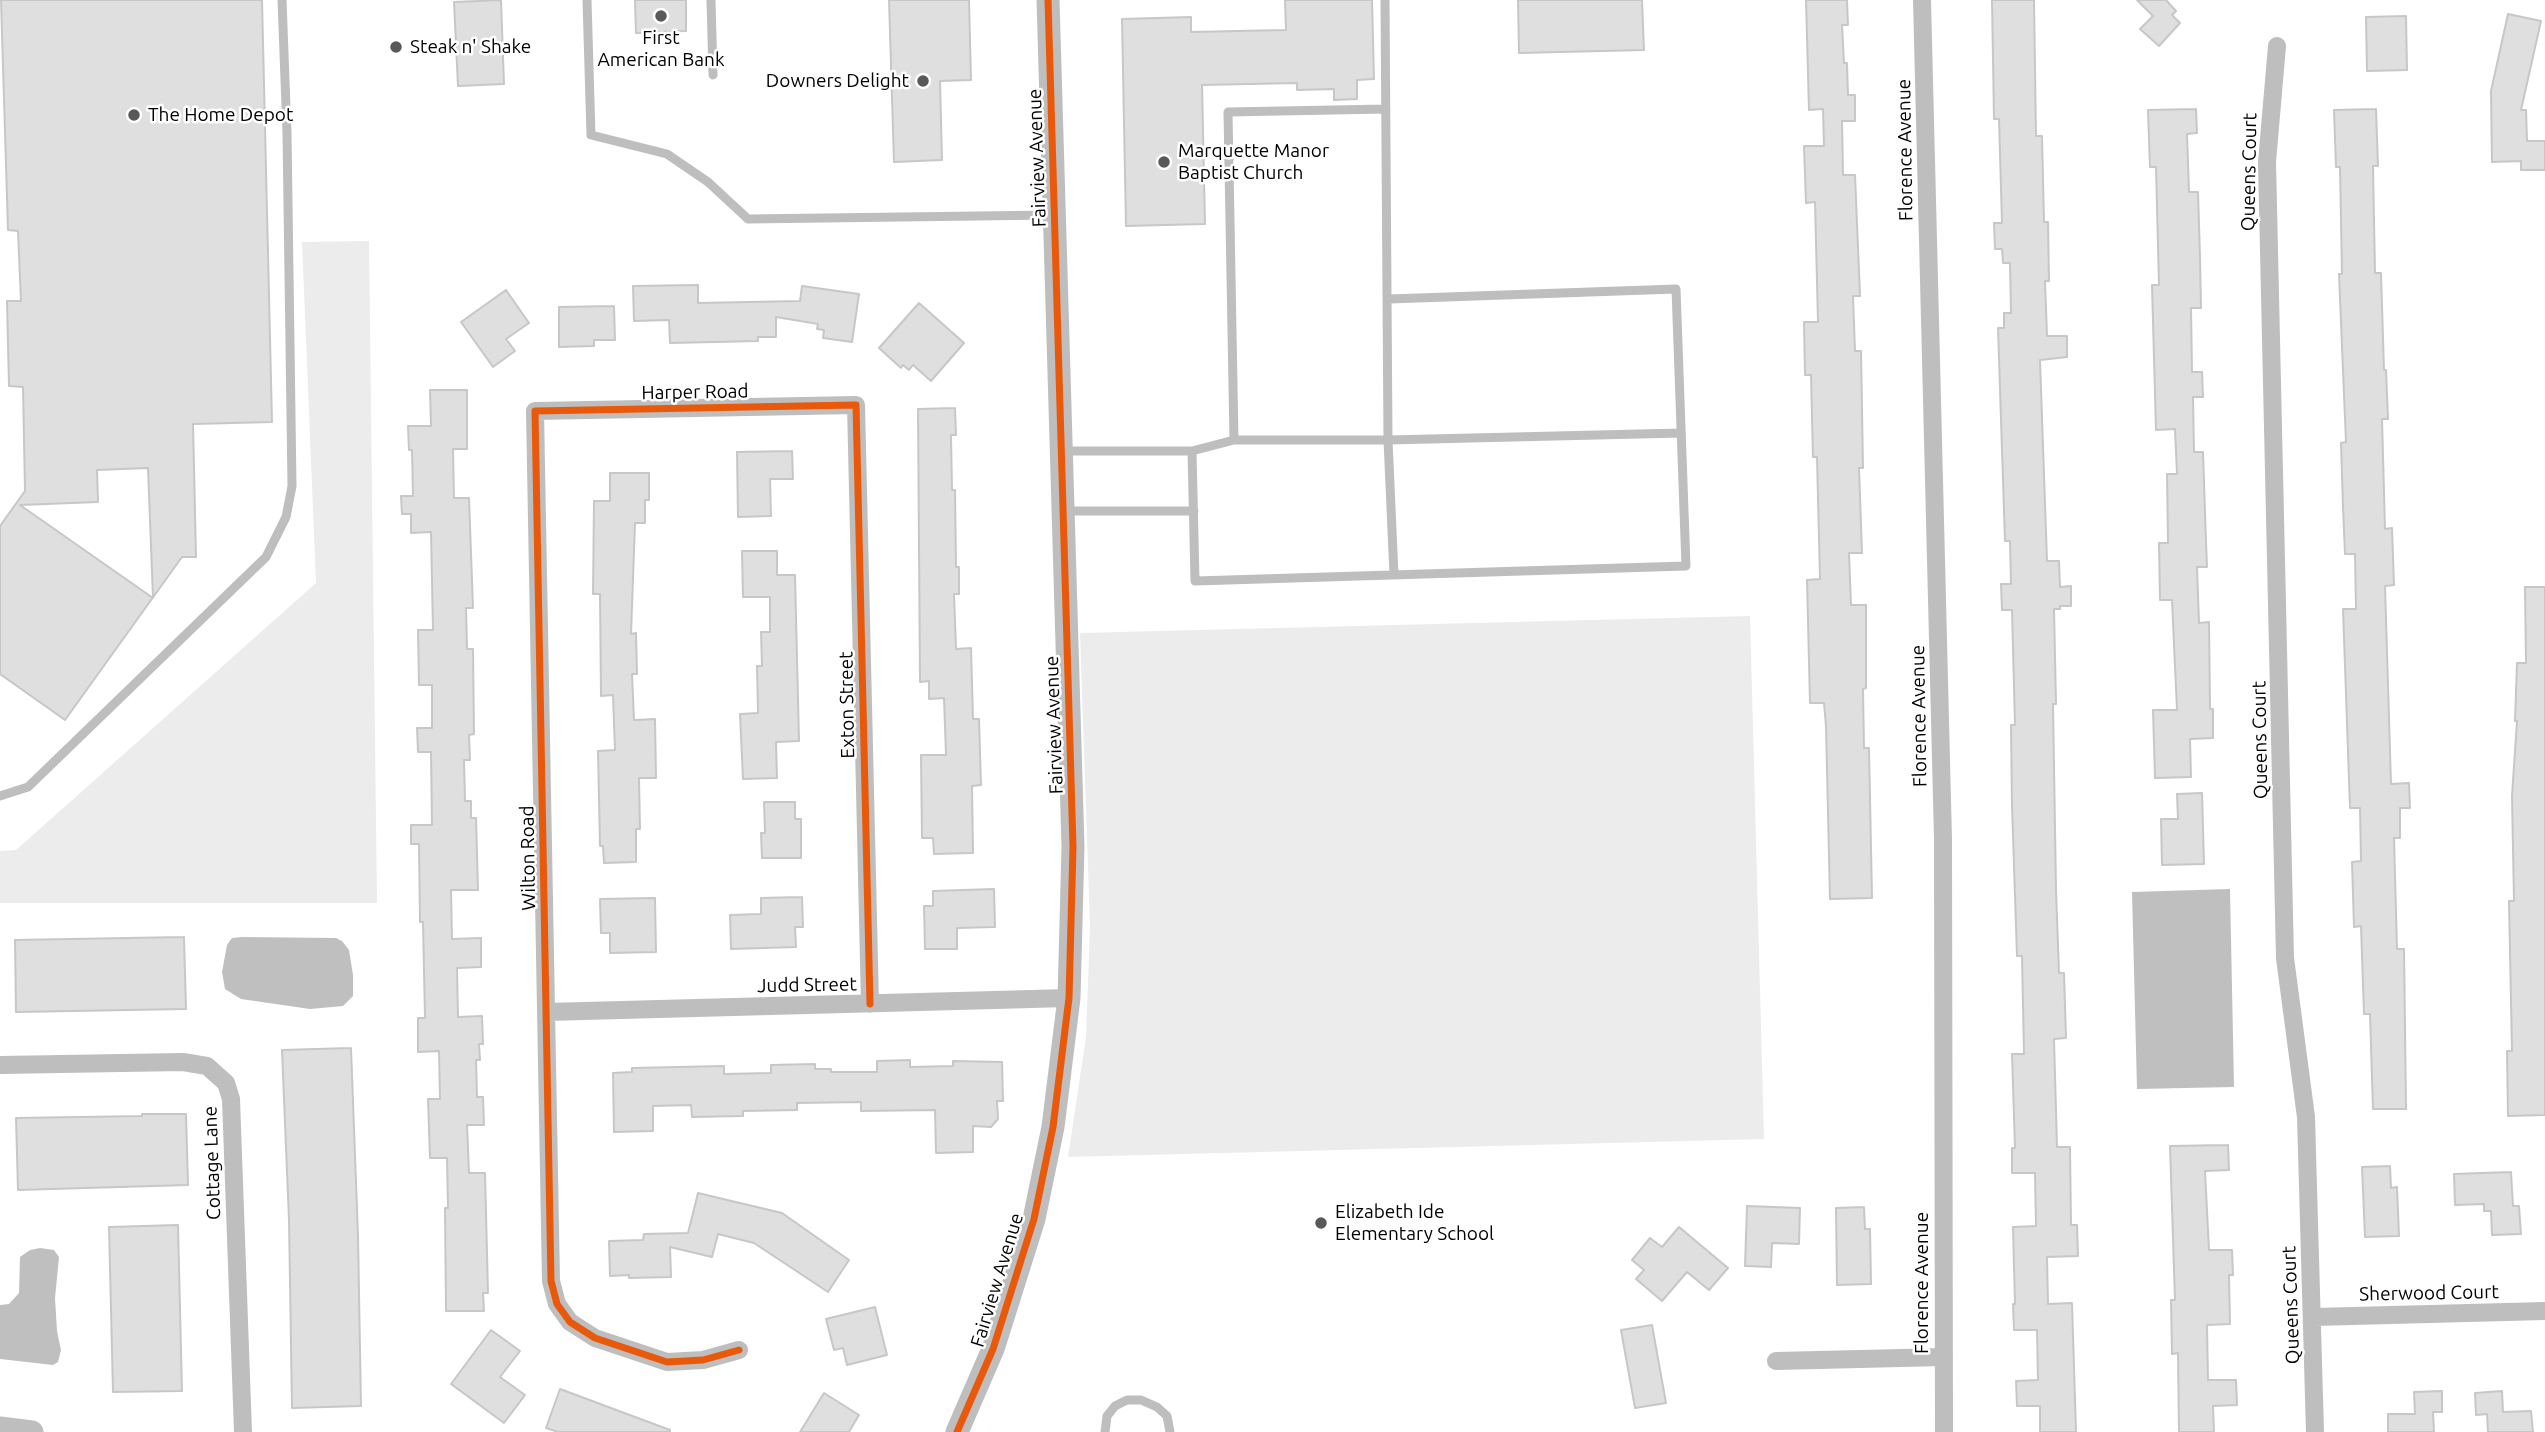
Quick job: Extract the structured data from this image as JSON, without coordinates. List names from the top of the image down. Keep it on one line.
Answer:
{"streets":{"street":["Florence Avenue","Fairview Avenue","Queens Court","Harper Road","Exton Street","Wilton Road","Judd Street","Cottage Lane","Sherwood Court"]},"crossings":[["Fairview Avenue","Judd Street"],["Queens Court","Sherwood Court"],["Harper Road","Exton Street"],["Harper Road","Wilton Road"],["Exton Street","Judd Street"],["Wilton Road","Judd Street"]],"places":["First American Bank","Steak n' Shake","Downers Delight","The Home Depot","Marquette Manor Baptist Church","Elizabeth Ide Elementary School"]}
